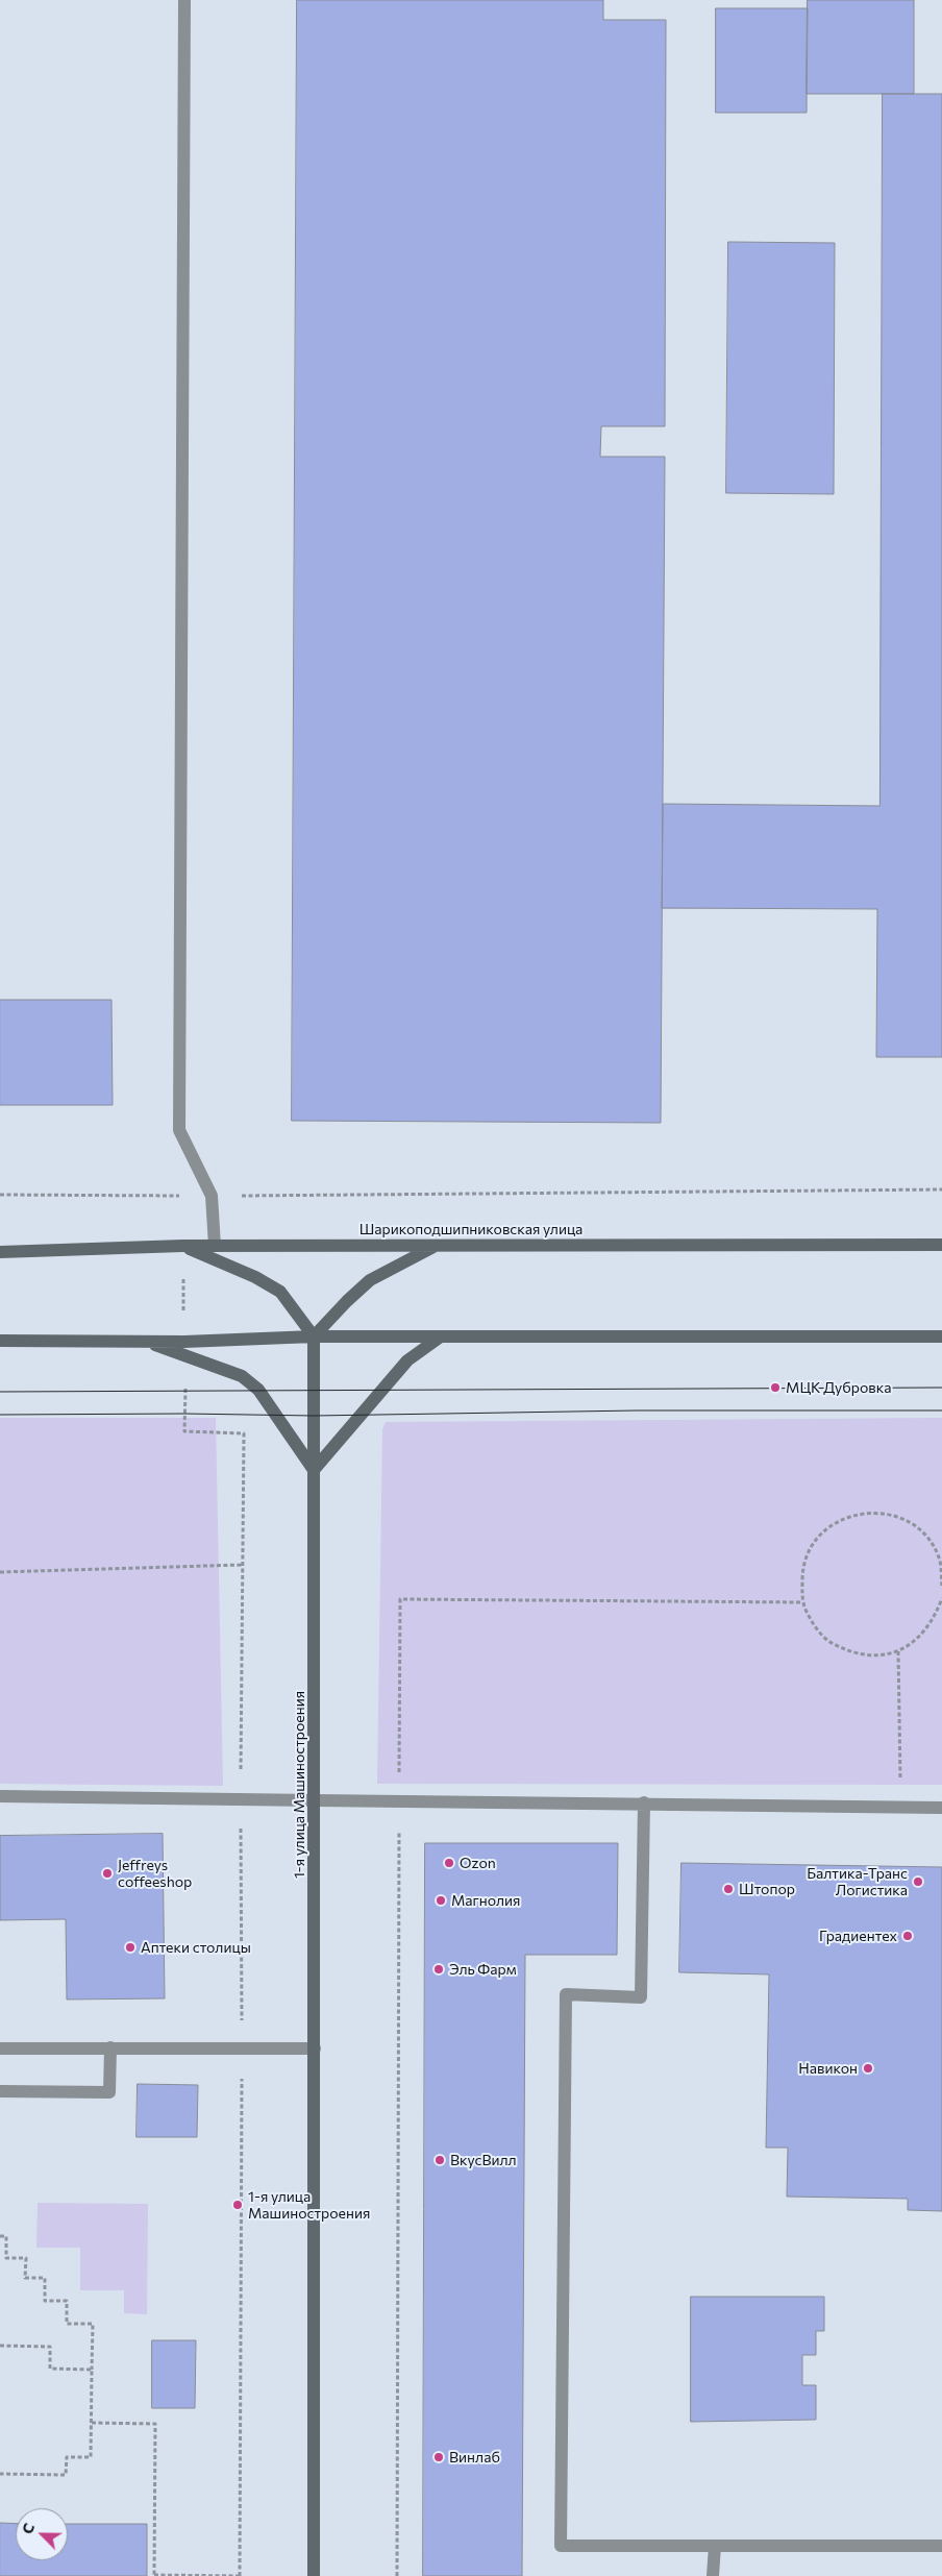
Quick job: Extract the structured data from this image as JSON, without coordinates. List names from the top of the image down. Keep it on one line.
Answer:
{"streets":{"street":["Шарикоподшипниковская улица","1-я улица Машиностроения"]},"places":["МЦК Дубровка","Ozon","Jeffreys coffeeshop","Балтика-Транс Логистика","Штопор","Магнолия","Градиентех","Аптеки столицы","Эль Фарм","Навикон","ВкусВилл","1-я улица Машиностроения","Винлаб"],"north":"top left"}
